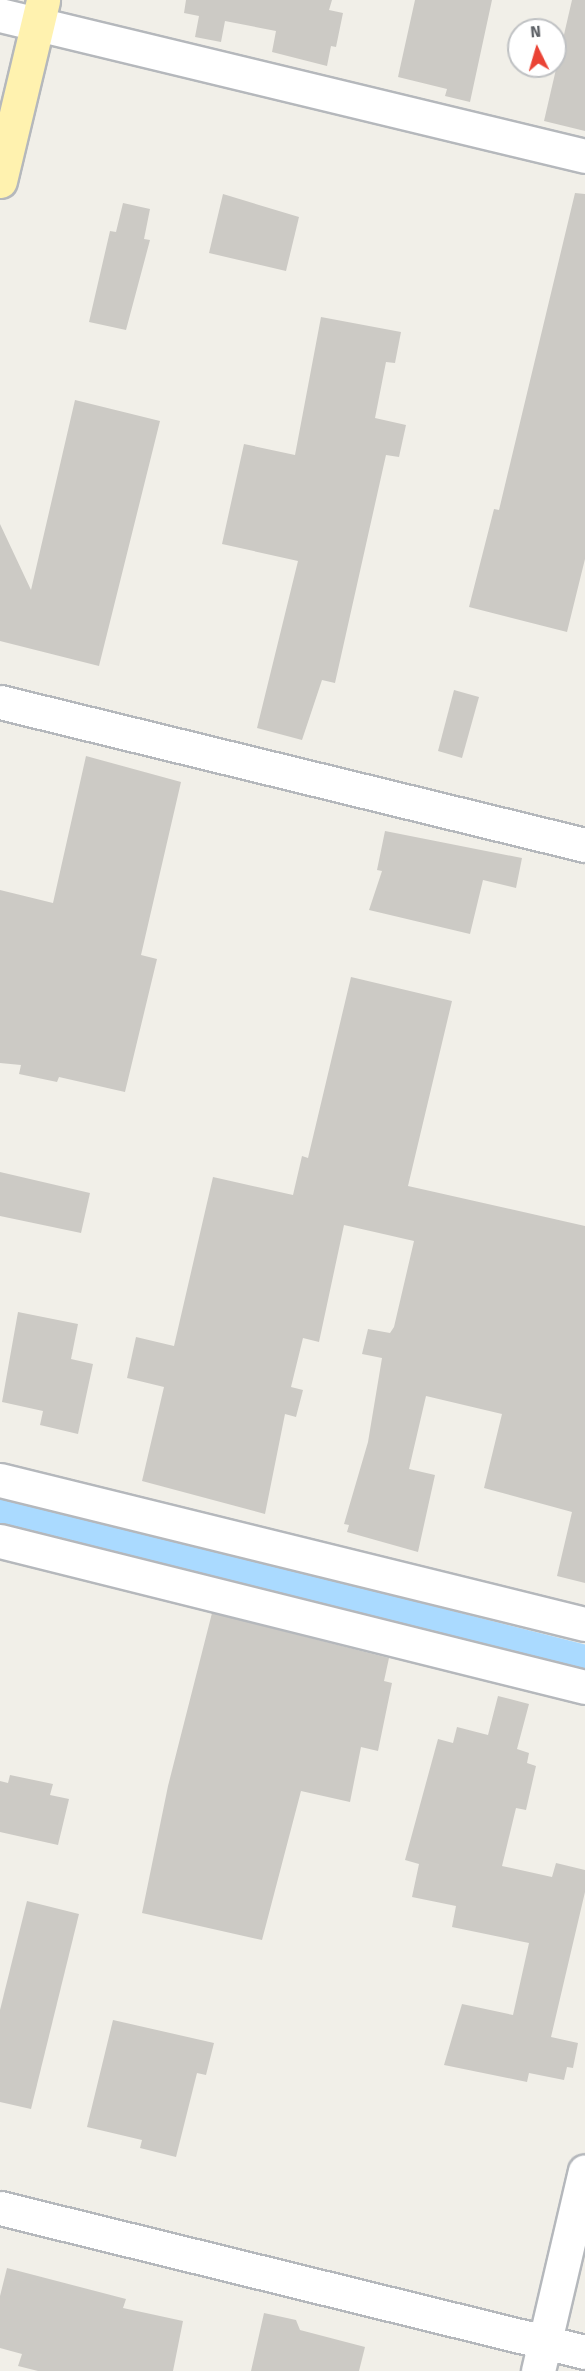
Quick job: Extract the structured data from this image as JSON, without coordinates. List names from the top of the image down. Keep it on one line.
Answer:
{"north":"top"}
